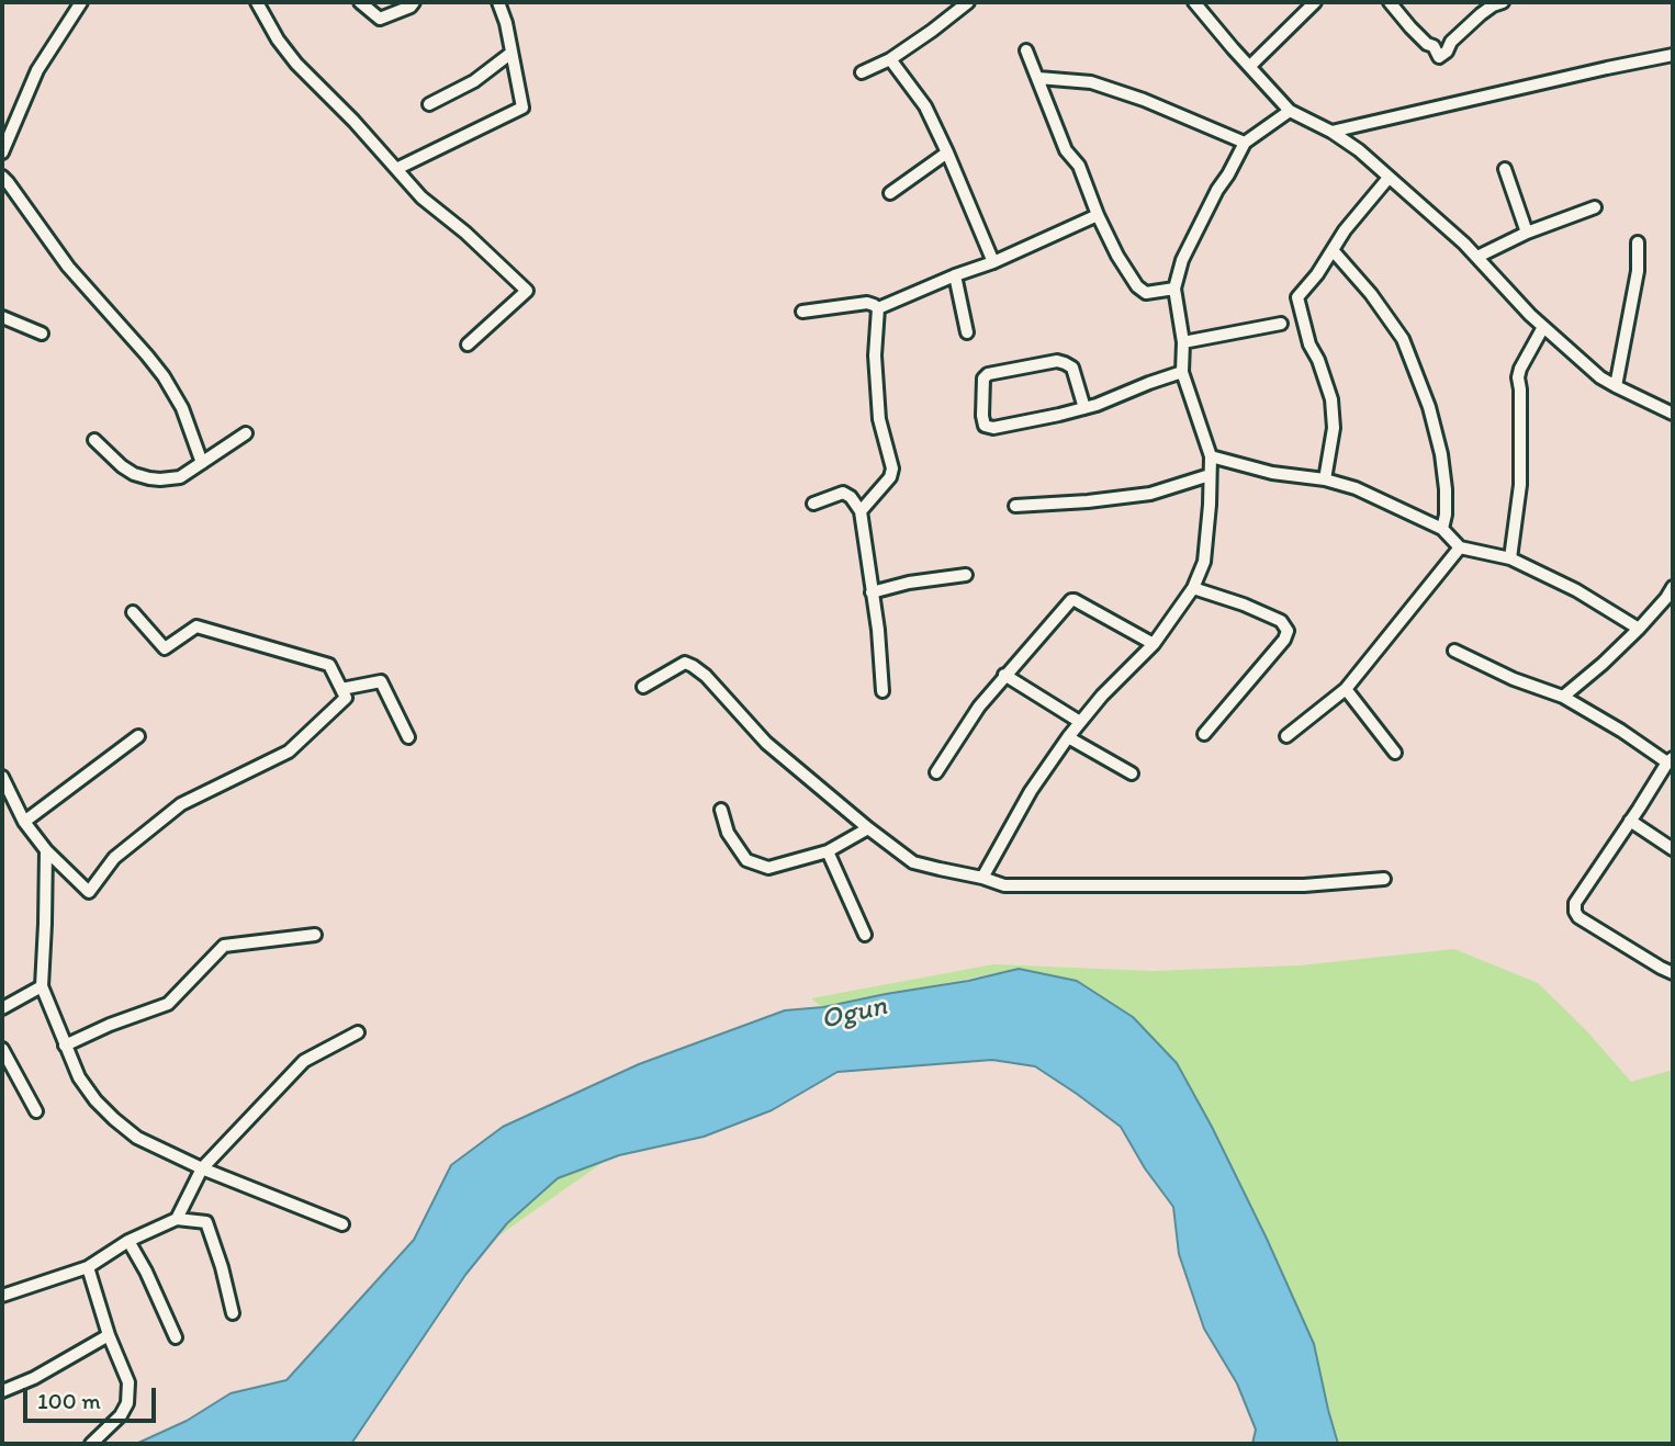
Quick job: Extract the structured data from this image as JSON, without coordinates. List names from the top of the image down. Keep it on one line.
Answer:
{"water":["Ogun"],"scale_bar":"100 m"}
